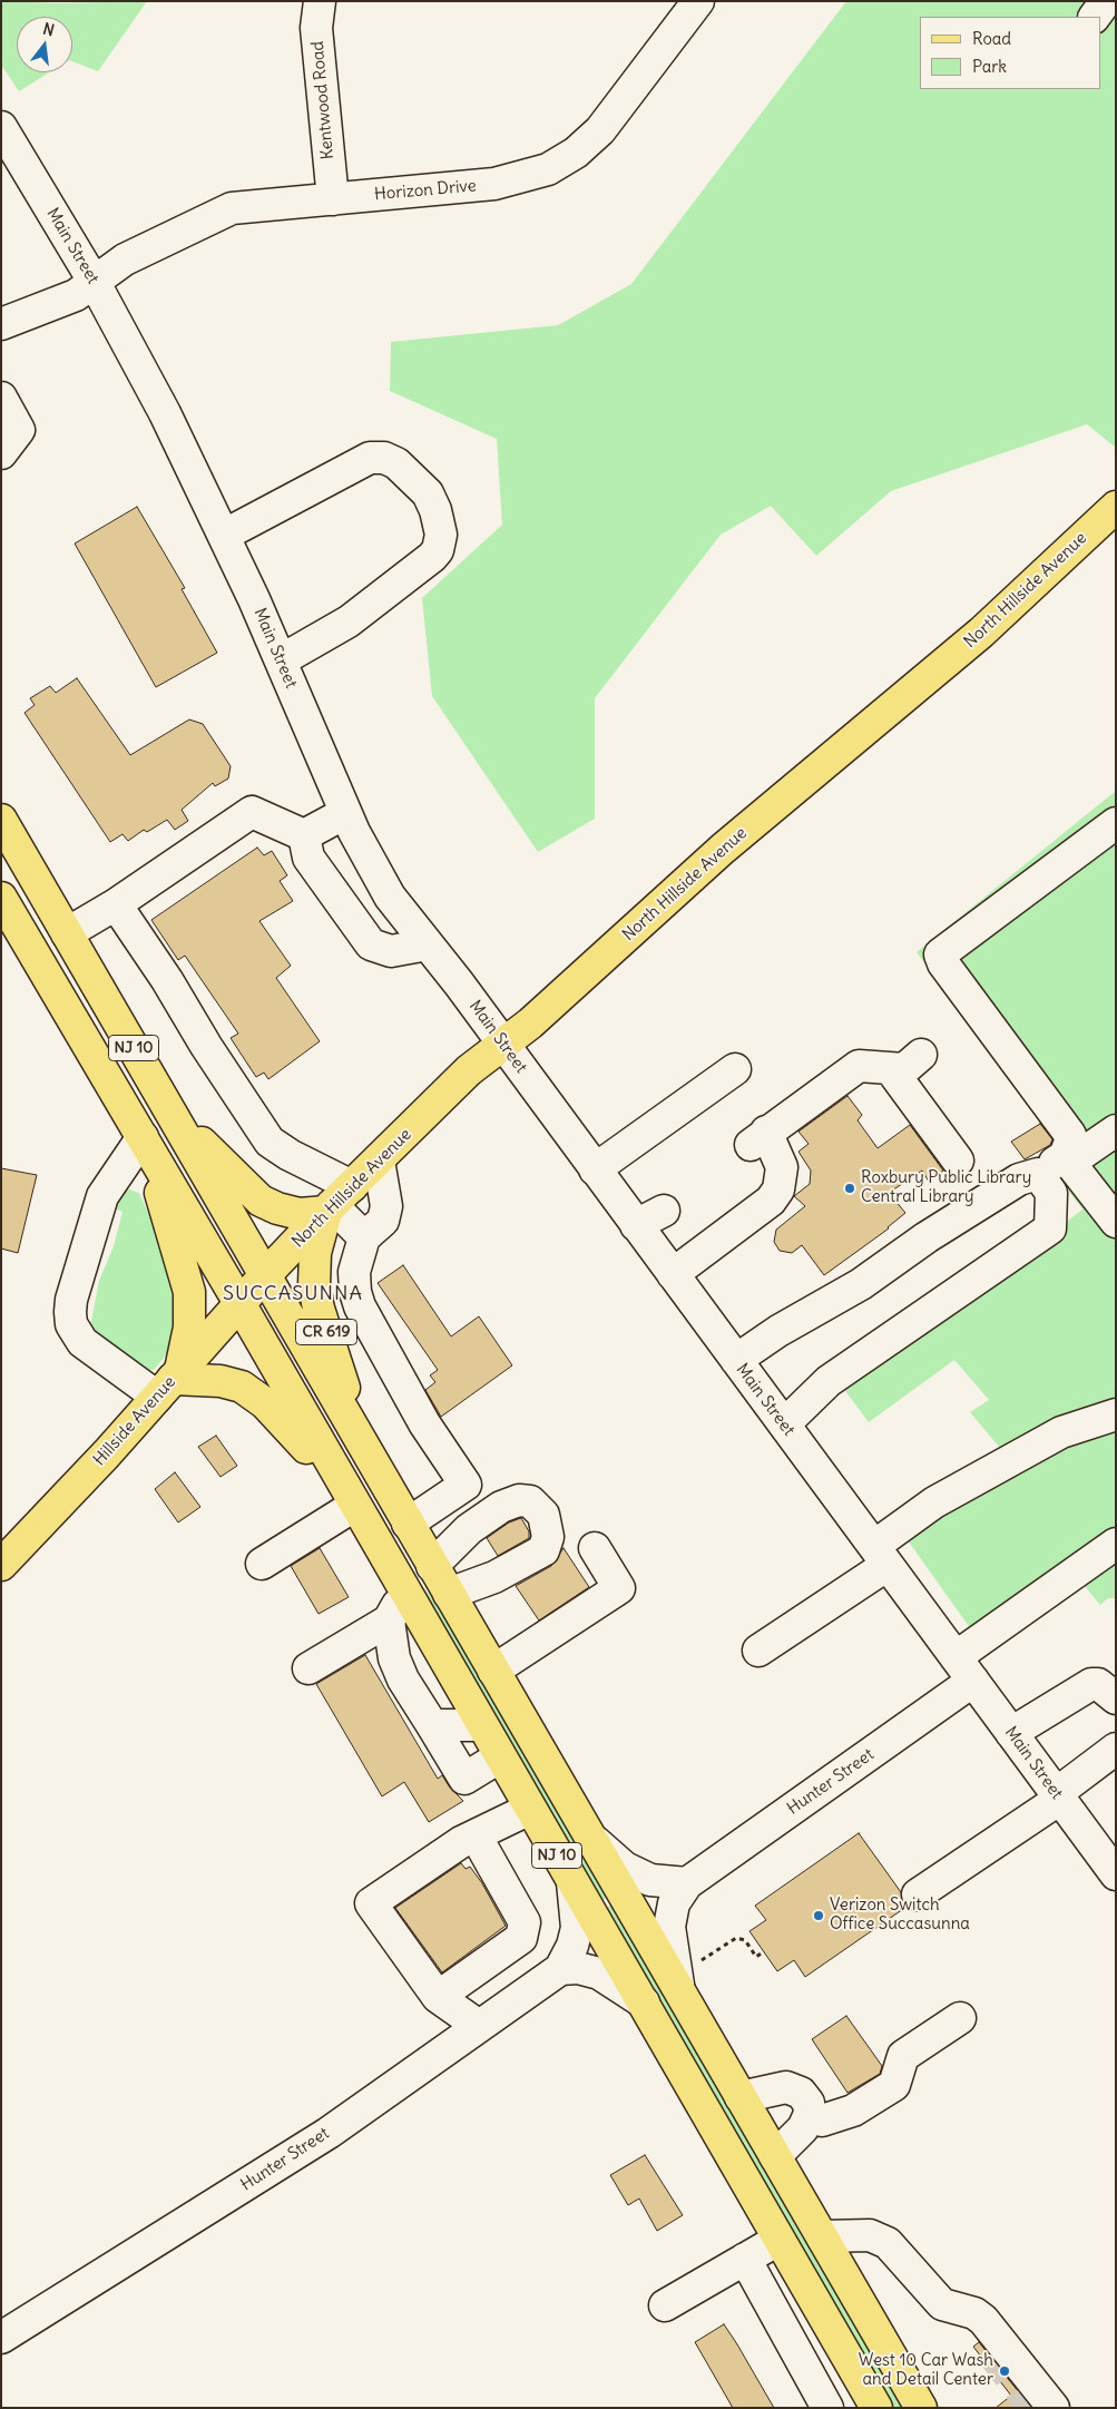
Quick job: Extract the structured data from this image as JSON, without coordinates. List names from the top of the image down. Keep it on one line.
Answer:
{"streets":{"main road":["North Hillside Avenue","NJ 10","CR 619","Hillside Avenue"],"street":["Kentwood Road","Horizon Drive","Main Street","Hunter Street"]},"crossings":[["Kentwood Road","Horizon Drive"],["Horizon Drive","Main Street"],["Main Street","North Hillside Avenue"],["Main Street","Hunter Street"],["North Hillside Avenue","NJ 10"],["North Hillside Avenue","CR 619"],["North Hillside Avenue","Hillside Avenue"],["NJ 10","CR 619"],["NJ 10","Hillside Avenue"],["NJ 10","Hunter Street"]],"districts":["SUCCASUNNA"],"places":["Roxbury Public Library Central Library","Verizon Switch Office Succasunna","West 10 Car Wash and Detail Center"],"legend":["Road","Park"],"north":"top"}
